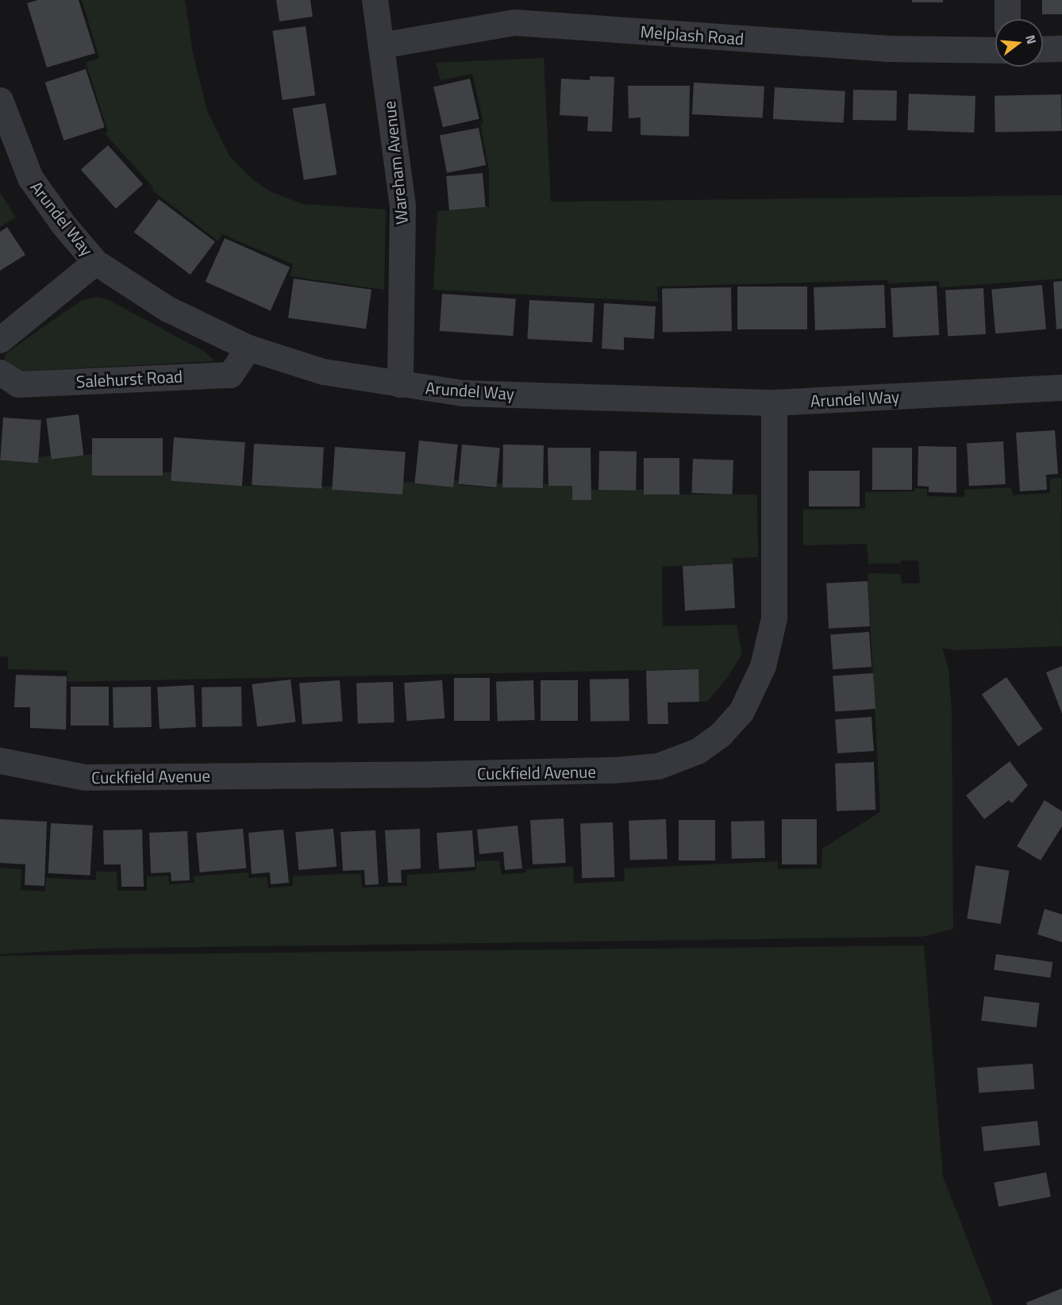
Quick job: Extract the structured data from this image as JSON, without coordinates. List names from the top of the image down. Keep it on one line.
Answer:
{"streets":{"street":["Melplash Road","Wareham Avenue","Arundel Way","Salehurst Road","Cuckfield Avenue"]},"crossings":[["Melplash Road","Wareham Avenue"],["Wareham Avenue","Arundel Way"],["Arundel Way","Salehurst Road"],["Arundel Way","Cuckfield Avenue"]],"north":"right"}
